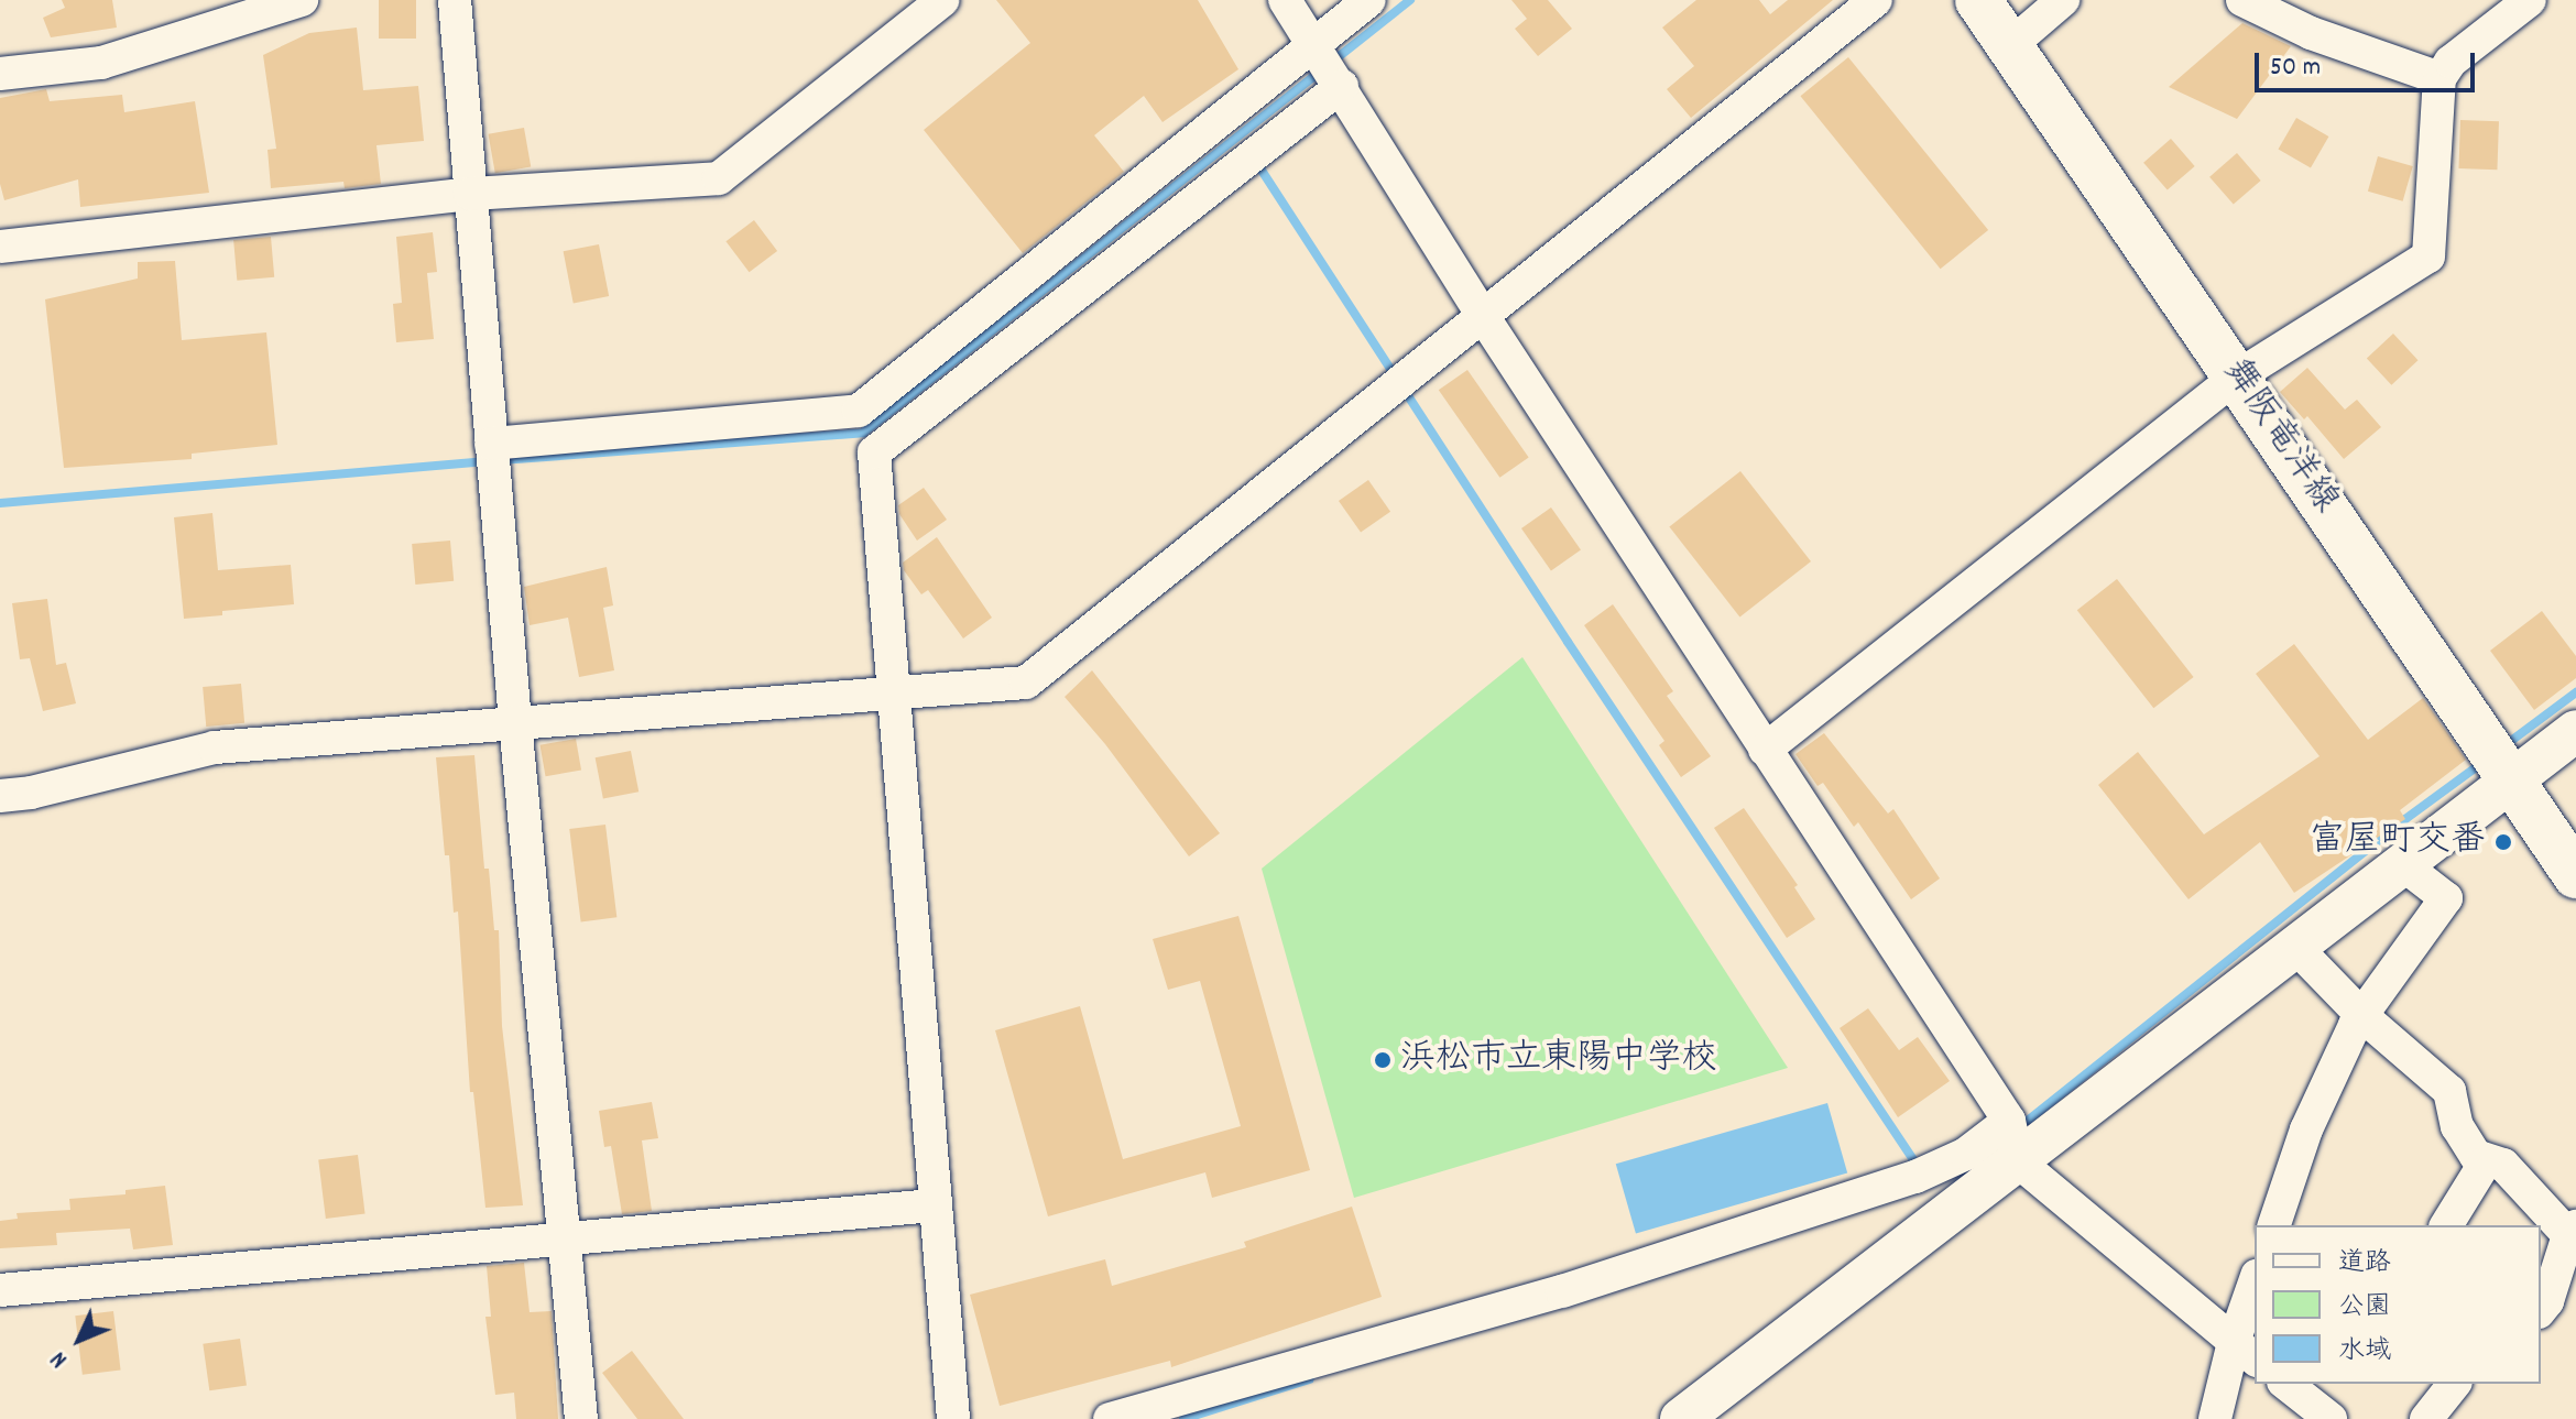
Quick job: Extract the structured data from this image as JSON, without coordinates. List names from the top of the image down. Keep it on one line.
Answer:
{"streets":{"main road":["舞阪竜洋線"]},"places":["富屋町交番","浜松市立東陽中学校"],"legend":["道路","公園","水域"],"scale_bar":"50 m","north":"bottom left"}
